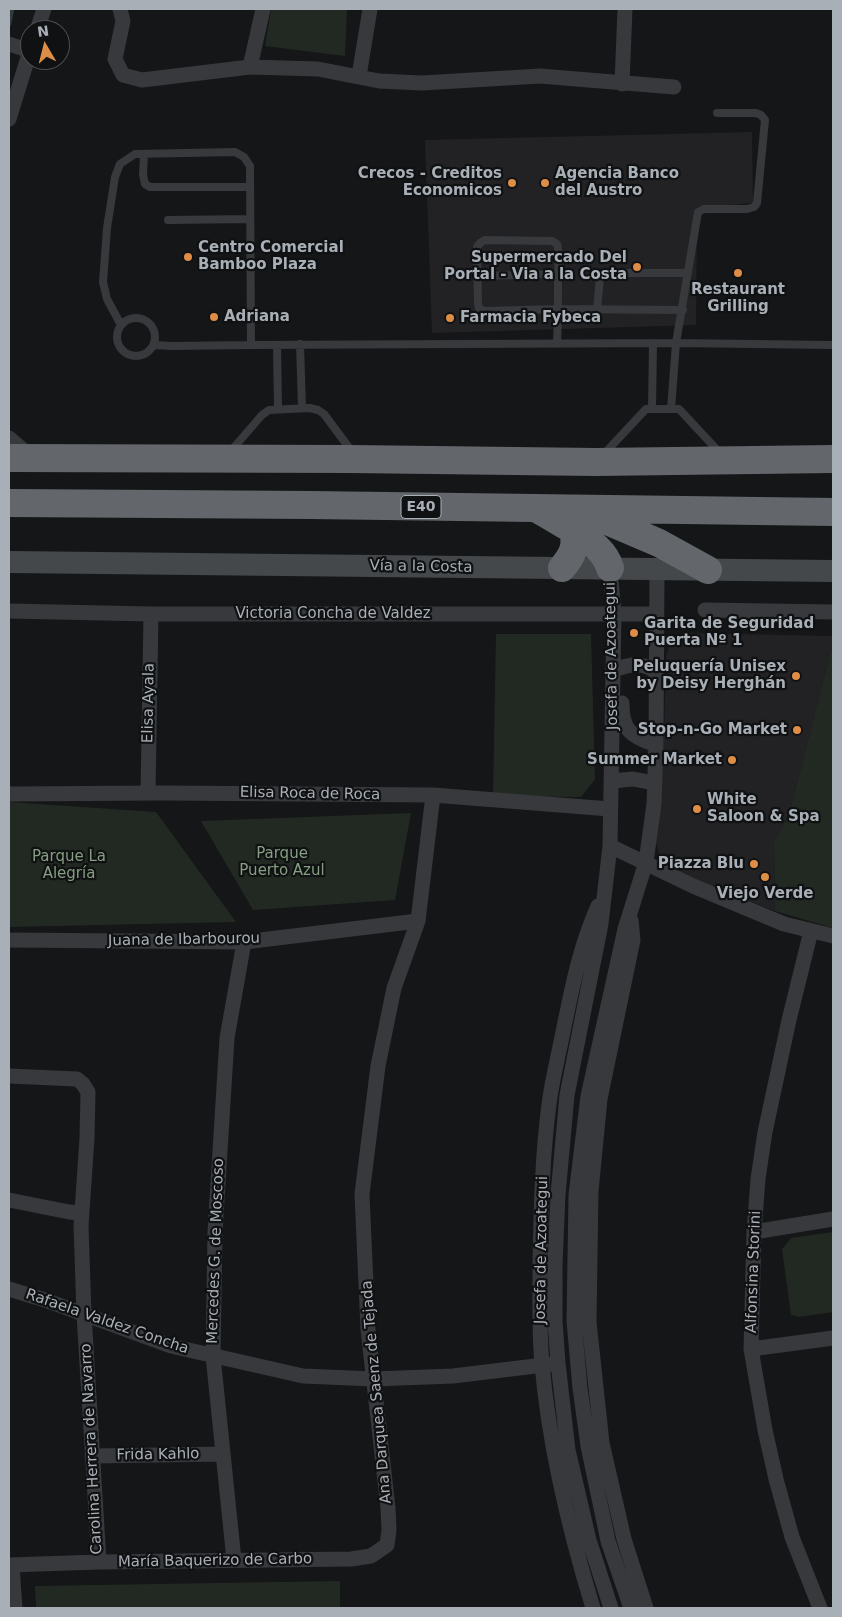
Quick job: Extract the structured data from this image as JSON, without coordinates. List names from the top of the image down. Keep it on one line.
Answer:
{"streets":{"highway":["E40"],"street":["Vía a la Costa","Victoria Concha de Valdez","Josefa de Azoategui","Elisa Ayala","Elisa Roca de Roca","Juana de Ibarbourou","Mercedes G. de Moscoso","Alfonsina Storini","Rafaela Valdez Concha","Ana Darquea Saenz de Tejada","Carolina Herrera de Navarro","Frida Kahlo","María Baquerizo de Carbo"]},"crossings":[["Vía a la Costa","Josefa de Azoategui"],["Victoria Concha de Valdez","Josefa de Azoategui"],["Victoria Concha de Valdez","Elisa Ayala"],["Josefa de Azoategui","Elisa Roca de Roca"],["Josefa de Azoategui","Rafaela Valdez Concha"],["Elisa Ayala","Elisa Roca de Roca"],["Elisa Roca de Roca","Ana Darquea Saenz de Tejada"],["Juana de Ibarbourou","Mercedes G. de Moscoso"],["Juana de Ibarbourou","Ana Darquea Saenz de Tejada"],["Mercedes G. de Moscoso","Rafaela Valdez Concha"],["Mercedes G. de Moscoso","Frida Kahlo"],["Mercedes G. de Moscoso","María Baquerizo de Carbo"],["Rafaela Valdez Concha","Ana Darquea Saenz de Tejada"],["Rafaela Valdez Concha","Carolina Herrera de Navarro"],["Ana Darquea Saenz de Tejada","María Baquerizo de Carbo"],["Carolina Herrera de Navarro","Frida Kahlo"],["Carolina Herrera de Navarro","María Baquerizo de Carbo"]],"parks":["Parque Puerto Azul","Parque La Alegría"],"places":["Crecos - Creditos Economicos","Agencia Banco del Austro","Centro Comercial Bamboo Plaza","Supermercado Del Portal - Via a la Costa","Restaurant Grilling","Adriana","Farmacia Fybeca","Garita de Seguridad Puerta Nº 1","Peluquería Unisex by Deisy Herghán","Stop-n-Go Market","Summer Market","White Saloon & Spa","Piazza Blu","Viejo Verde"],"north":"top"}
